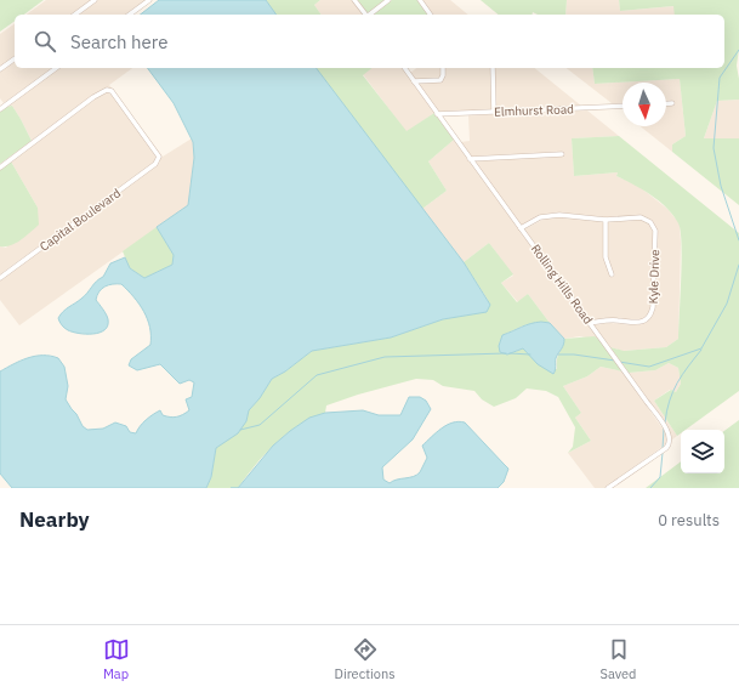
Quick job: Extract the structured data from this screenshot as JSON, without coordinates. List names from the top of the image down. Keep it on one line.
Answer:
{"streets":{"street":["Elmhurst Road","Capital Boulevard","Kyle Drive","Rolling Hills Road"]},"crossings":[["Elmhurst Road","Rolling Hills Road"],["Kyle Drive","Rolling Hills Road"]],"north":"bottom","page":{"search":"Search here","heading":["Nearby","0 results"],"nav":["Map","Directions","Saved"]}}
